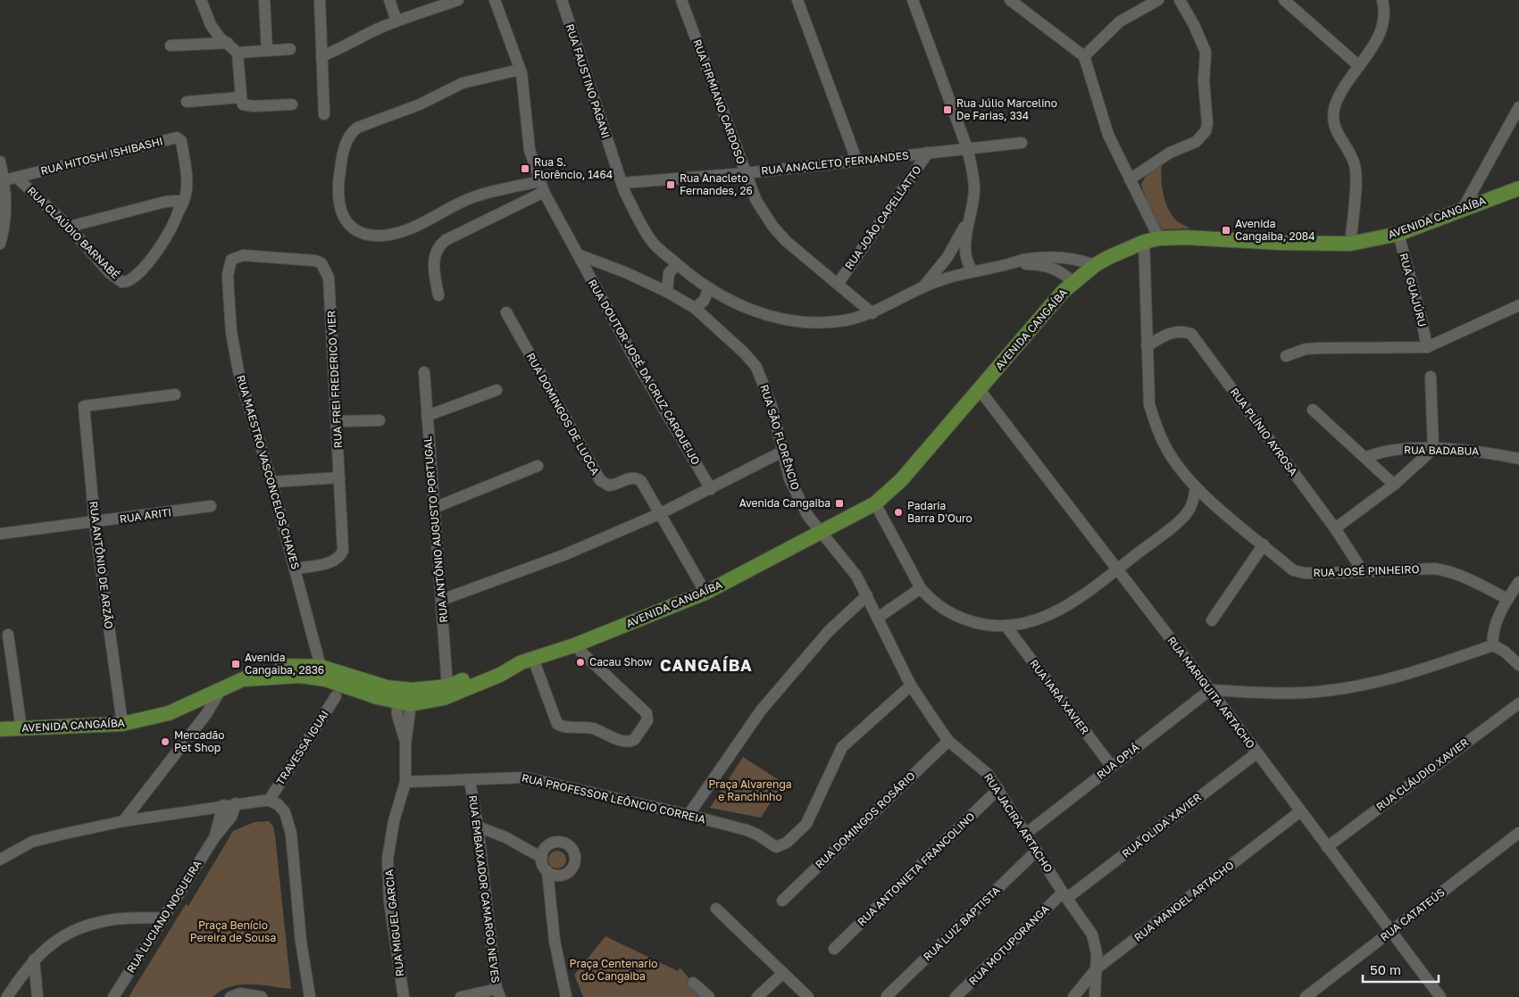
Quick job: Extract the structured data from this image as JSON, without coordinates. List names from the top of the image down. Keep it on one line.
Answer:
{"streets":{"main road":["AVENIDA CANGAÍBA"],"street":["RUA FAUSTINO PAGANI","RUA FIRMIANO CARDOSO","RUA HITOSHI ISHIBASHI","RUA ANACLETO FERNANDES","RUA JOÃO CAPELLATTO","RUA CLAÚDIO BARNABÉ","RUA GUAJÚRU","RUA DOUTOR JOSÉ DA CRUZ CARQUEIJO","RUA FREI FREDERICO VIER","RUA DOMINGOS DE LUCCA","RUA PLÍNIO AYROSA","RUA SÃO FLORÊNCIO","RUA BADABUA","RUA MAESTRO VASCONCELOS CHAVES","RUA ARITI","RUA ANTÔNIO AUGUSTO PORTUGAL","RUA ANTÔNIO DE ARZÃO","RUA JOSÉ PINHEIRO","RUA MARIQUITA ARTACHO","RUA IARA XAVIER","TRAVESSA IGUAI","RUA OPIÁ","RUA CLÁUDIO XAVIER","RUA PROFESSOR LEÔNCIO CORREIA","RUA DOMINGOS ROSÁRIO","RUA JACIRA ARTACHO","RUA OLIDA XAVIER","RUA ANTONIETA FRANCOLINO","RUA EMBAIXADOR CAMARGO NEVES","RUA MANOEL ARTACHO","RUA CATATEÚS","RUA LUCIANO NOGUEIRA","RUA MIGUEL GARCIA","RUA LUIZ BAPTISTA","RUA MOTUPORANGA"]},"crossings":[["RUA FAUSTINO PAGANI","RUA FIRMIANO CARDOSO"],["RUA FAUSTINO PAGANI","RUA ANACLETO FERNANDES"],["RUA FAUSTINO PAGANI","AVENIDA CANGAÍBA"],["RUA FIRMIANO CARDOSO","RUA ANACLETO FERNANDES"],["RUA FIRMIANO CARDOSO","RUA JOÃO CAPELLATTO"],["RUA HITOSHI ISHIBASHI","RUA CLAÚDIO BARNABÉ"],["RUA ANACLETO FERNANDES","RUA JOÃO CAPELLATTO"],["AVENIDA CANGAÍBA","RUA GUAJÚRU"],["AVENIDA CANGAÍBA","RUA DOMINGOS DE LUCCA"],["AVENIDA CANGAÍBA","RUA SÃO FLORÊNCIO"],["AVENIDA CANGAÍBA","RUA MAESTRO VASCONCELOS CHAVES"],["AVENIDA CANGAÍBA","RUA ANTÔNIO AUGUSTO PORTUGAL"],["AVENIDA CANGAÍBA","RUA ANTÔNIO DE ARZÃO"],["AVENIDA CANGAÍBA","RUA JOSÉ PINHEIRO"],["AVENIDA CANGAÍBA","RUA MARIQUITA ARTACHO"],["AVENIDA CANGAÍBA","RUA MIGUEL GARCIA"],["RUA DOUTOR JOSÉ DA CRUZ CARQUEIJO","RUA SÃO FLORÊNCIO"],["RUA FREI FREDERICO VIER","RUA MAESTRO VASCONCELOS CHAVES"],["RUA PLÍNIO AYROSA","RUA JOSÉ PINHEIRO"],["RUA SÃO FLORÊNCIO","RUA JACIRA ARTACHO"],["RUA ARITI","RUA ANTÔNIO DE ARZÃO"],["RUA MARIQUITA ARTACHO","RUA OPIÁ"],["RUA MARIQUITA ARTACHO","RUA CLÁUDIO XAVIER"],["RUA MARIQUITA ARTACHO","RUA OLIDA XAVIER"],["RUA MARIQUITA ARTACHO","RUA MANOEL ARTACHO"],["RUA MARIQUITA ARTACHO","RUA CATATEÚS"],["RUA IARA XAVIER","RUA OPIÁ"],["RUA OPIÁ","RUA JACIRA ARTACHO"],["RUA PROFESSOR LEÔNCIO CORREIA","RUA JACIRA ARTACHO"],["RUA PROFESSOR LEÔNCIO CORREIA","RUA EMBAIXADOR CAMARGO NEVES"],["RUA PROFESSOR LEÔNCIO CORREIA","RUA MIGUEL GARCIA"],["RUA DOMINGOS ROSÁRIO","RUA JACIRA ARTACHO"],["RUA JACIRA ARTACHO","RUA OLIDA XAVIER"],["RUA JACIRA ARTACHO","RUA ANTONIETA FRANCOLINO"],["RUA JACIRA ARTACHO","RUA MANOEL ARTACHO"],["RUA JACIRA ARTACHO","RUA LUIZ BAPTISTA"],["RUA JACIRA ARTACHO","RUA MOTUPORANGA"],["RUA OLIDA XAVIER","RUA MOTUPORANGA"]],"districts":["CANGAÍBA"],"parks":["Praça Alvarenga e Ranchinho","Praça Benício Pereira de Sousa","Praça Centenario do Cangaiba"],"places":{"transit":["Rua Júlio Marcelino De Farias, 334","Rua S. Florêncio, 1464","Rua Anacleto Fernandes, 26","Avenida Cangaiba, 2084","Avenida Cangaiba","Avenida Cangaiba, 2836"],"other":["Padaria Barra D'Ouro","Cacau Show","Mercadão Pet Shop"]},"scale_bar":"50 m"}
